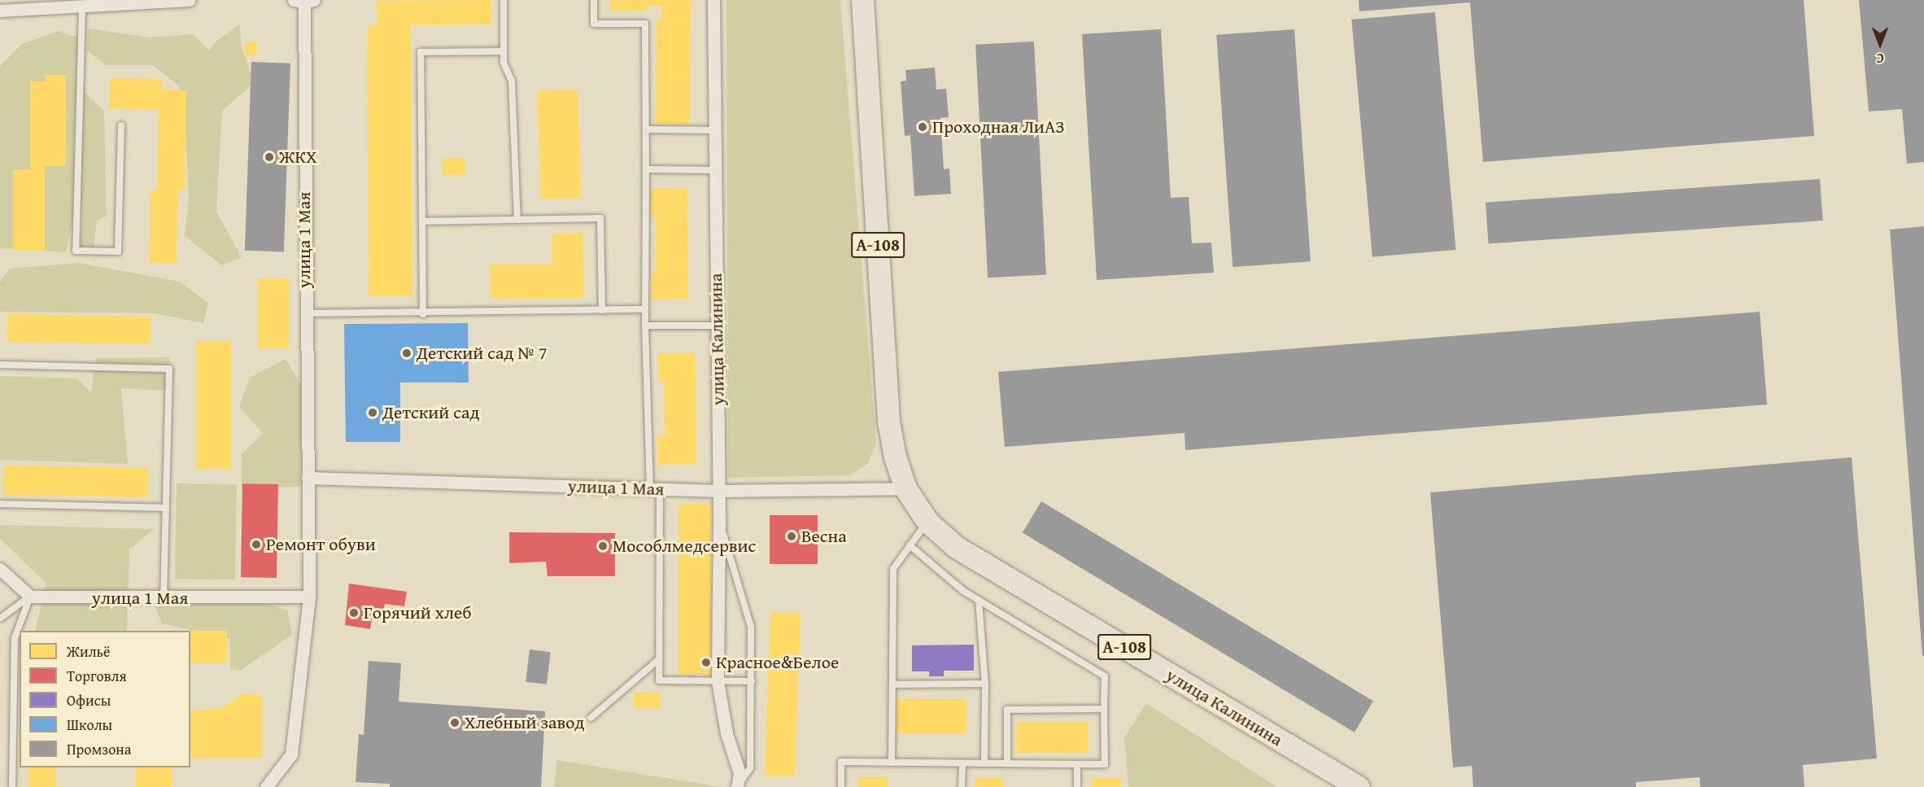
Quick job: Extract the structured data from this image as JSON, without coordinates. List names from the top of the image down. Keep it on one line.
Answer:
{"streets":{"highway":["А-108","улица Калинина"],"street":["улица 1 Мая"]},"crossings":[["улица 1 Мая","улица Калинина"]],"places":["Проходная ЛиАЗ","ЖКХ","Детский сад № 7","Детский сад","Весна","Ремонт обуви","Мособлмедсервис","Горячий хлеб","Красное&Белое","Хлебный завод"],"legend":["Жильё","Торговля","Офисы","Школы","Промзона"],"north":"bottom"}
